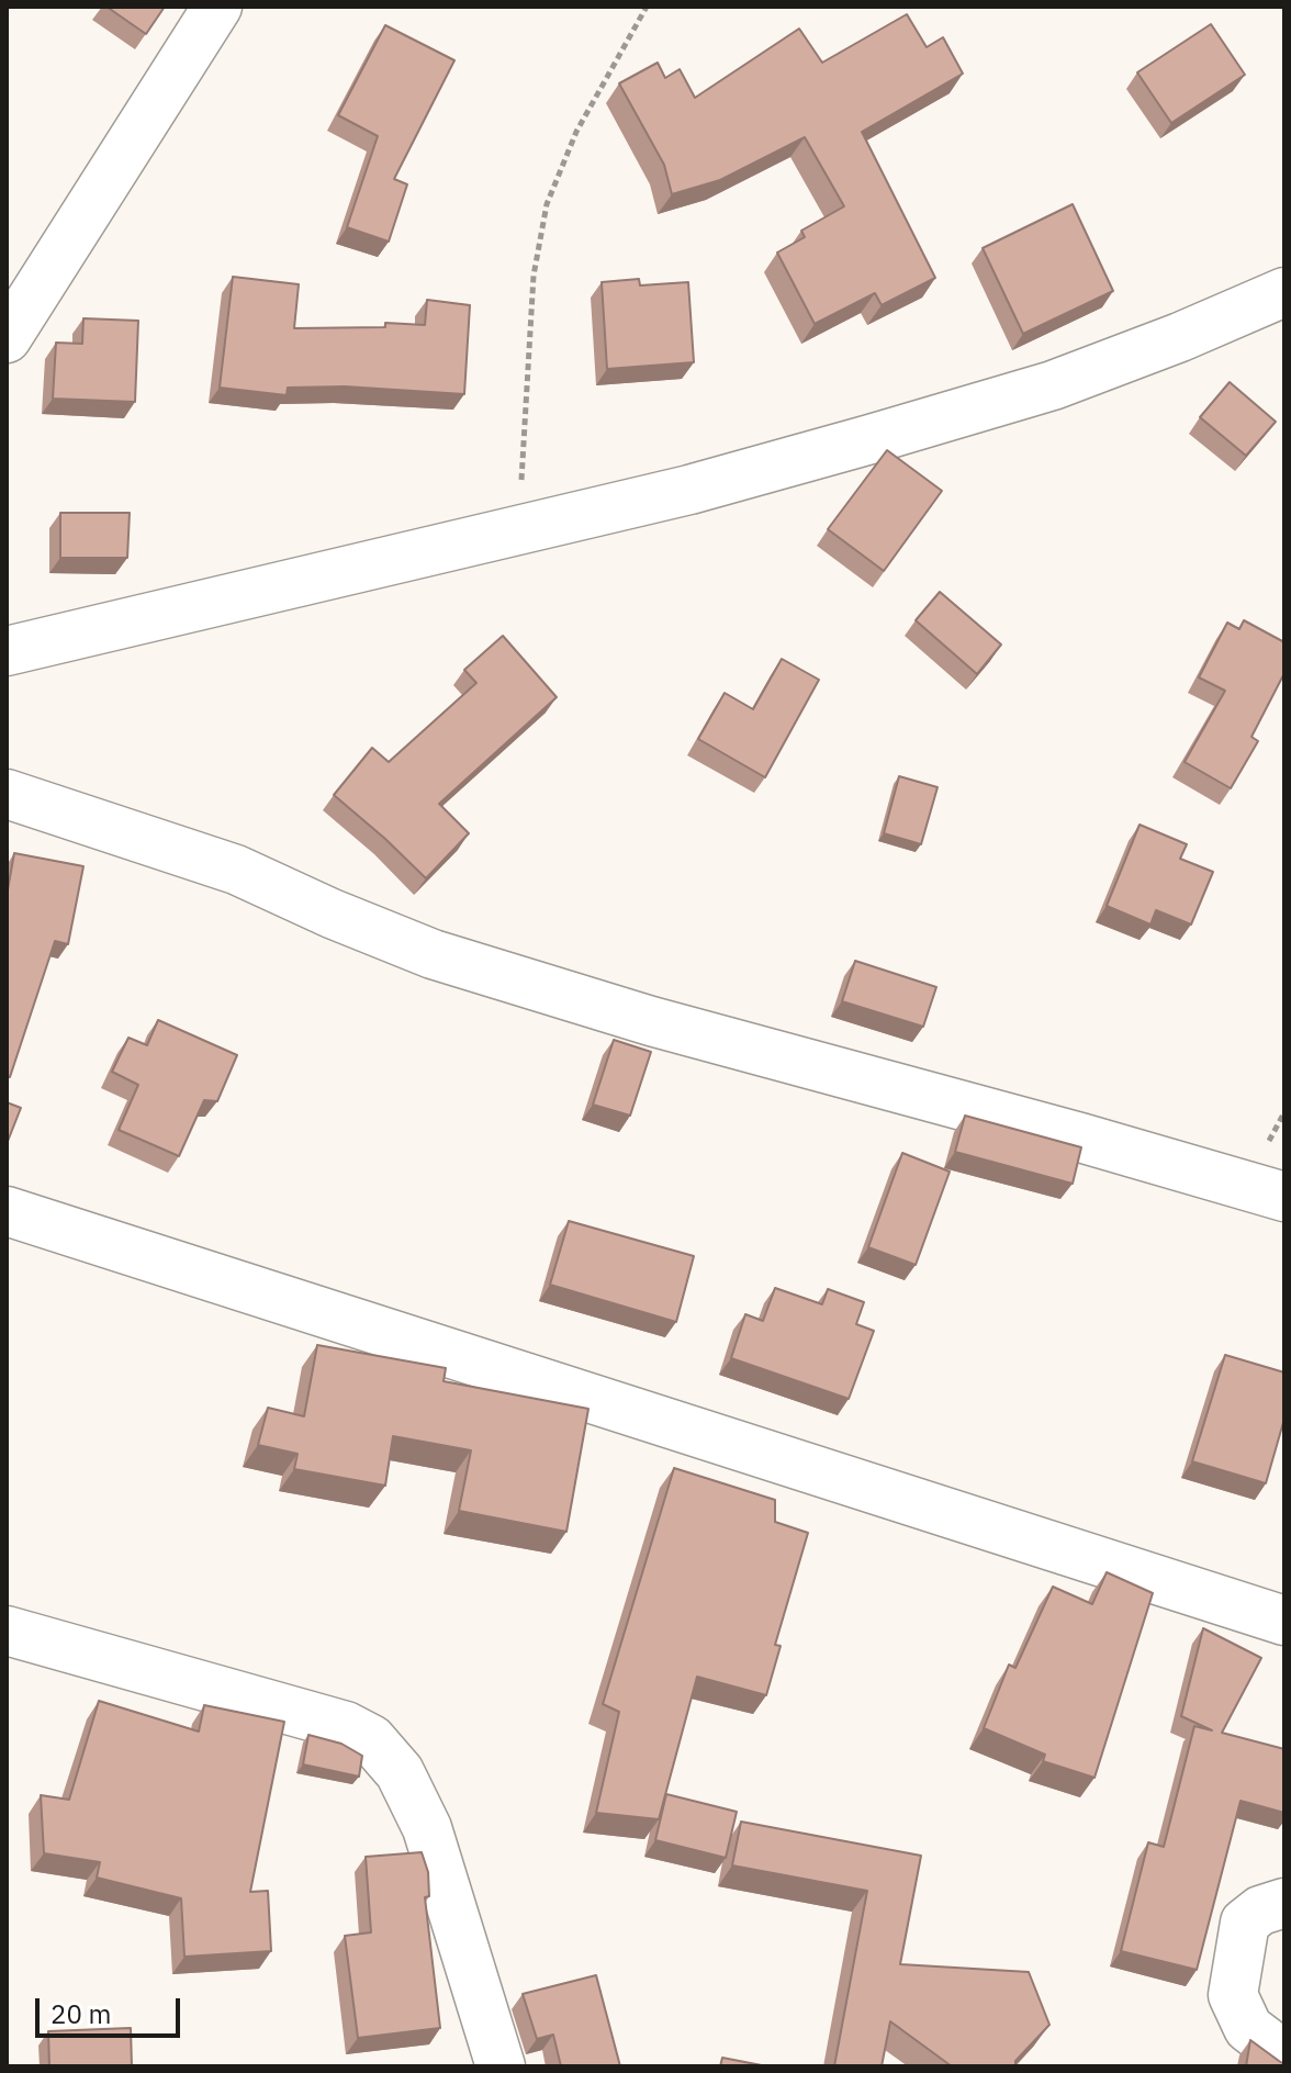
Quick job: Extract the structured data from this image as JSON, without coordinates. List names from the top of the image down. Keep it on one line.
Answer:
{"scale_bar":"20 m"}
